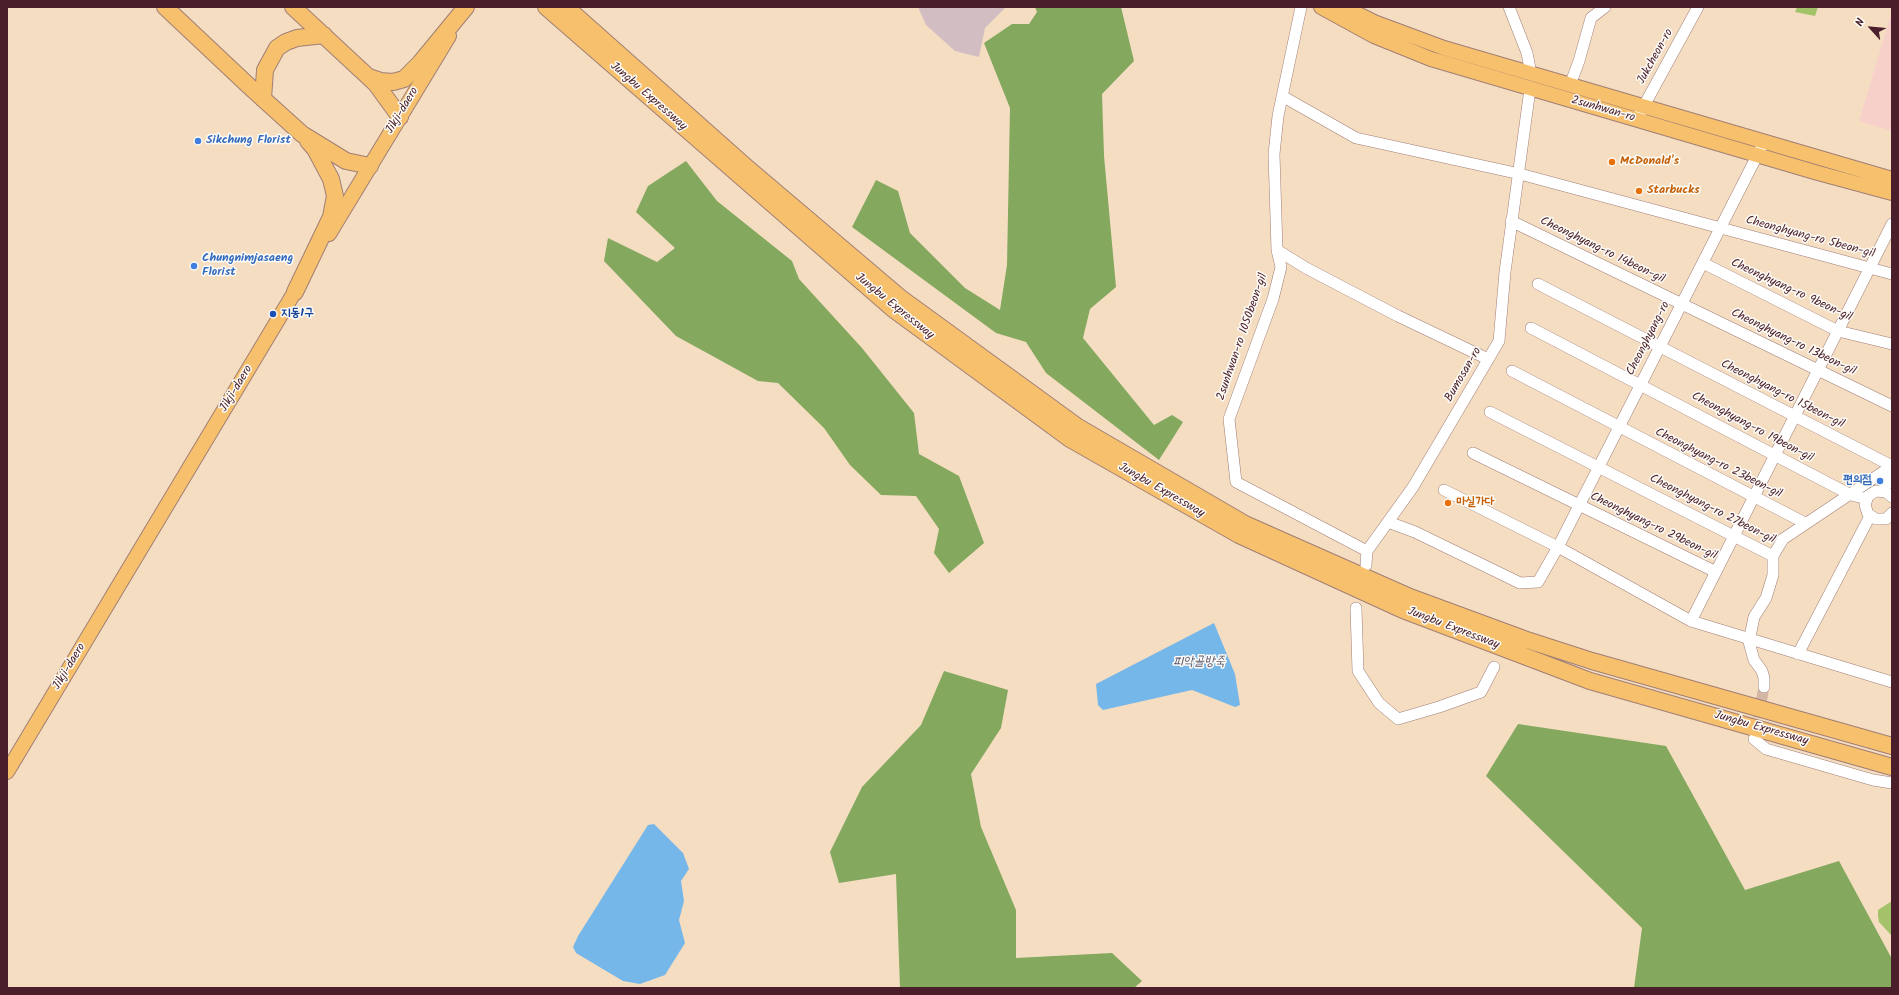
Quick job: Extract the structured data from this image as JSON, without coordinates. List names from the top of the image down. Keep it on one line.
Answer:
{"streets":{"highway":["Jungbu Expressway"],"main road":["2sunhwan-ro","Jikji-daero"],"street":["Jukcheon-ro","Cheonghyang-ro 5beon-gil","Cheonghyang-ro 14beon-gil","Cheonghyang-ro 9beon-gil","2sunhwan-ro 1050beon-gil","Cheonghyang-ro","Cheonghyang-ro 13beon-gil","Bumosan-ro","Cheonghyang-ro 15beon-gil","Cheonghyang-ro 19beon-gil","Cheonghyang-ro 23beon-gil","Cheonghyang-ro 27beon-gil","Cheonghyang-ro 29beon-gil"]},"crossings":[["Jukcheon-ro","2sunhwan-ro"],["2sunhwan-ro","Cheonghyang-ro"],["2sunhwan-ro","Bumosan-ro"],["Cheonghyang-ro 5beon-gil","Cheonghyang-ro"],["Cheonghyang-ro 5beon-gil","Bumosan-ro"],["Cheonghyang-ro 14beon-gil","Cheonghyang-ro"],["Cheonghyang-ro 14beon-gil","Cheonghyang-ro 13beon-gil"],["Cheonghyang-ro 14beon-gil","Bumosan-ro"],["Cheonghyang-ro 9beon-gil","Cheonghyang-ro"],["2sunhwan-ro 1050beon-gil","Bumosan-ro"],["Cheonghyang-ro","Cheonghyang-ro 13beon-gil"],["Cheonghyang-ro","Bumosan-ro"],["Cheonghyang-ro","Cheonghyang-ro 15beon-gil"],["Cheonghyang-ro","Cheonghyang-ro 19beon-gil"],["Cheonghyang-ro","Cheonghyang-ro 23beon-gil"],["Cheonghyang-ro","Cheonghyang-ro 27beon-gil"],["Cheonghyang-ro","Cheonghyang-ro 29beon-gil"]],"water":["피악골방죽"],"places":["Sikchung Florist","McDonald's","Starbucks","Chungnimjasaeng Florist","지동1구","편의점","마실가다"],"north":"top left"}
